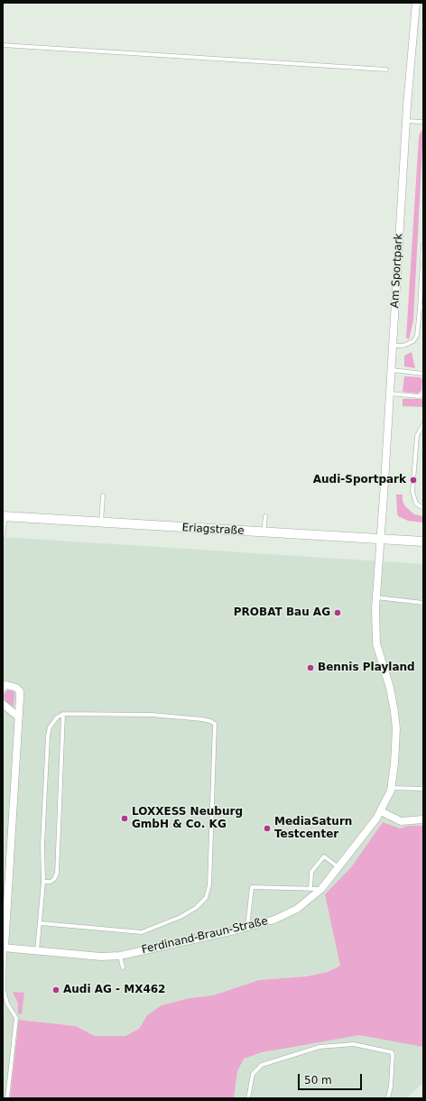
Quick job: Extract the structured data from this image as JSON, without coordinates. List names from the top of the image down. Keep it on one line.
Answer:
{"streets":{"street":["Am Sportpark","Eriagstraße","Ferdinand-Braun-Straße"]},"crossings":[["Am Sportpark","Eriagstraße"],["Am Sportpark","Ferdinand-Braun-Straße"],["Eriagstraße","Ferdinand-Braun-Straße"]],"places":["Audi-Sportpark","PROBAT Bau AG","Bennis Playland","LOXXESS Neuburg GmbH & Co. KG","MediaSaturn Testcenter","Audi AG - MX462"],"scale_bar":"50 m"}
